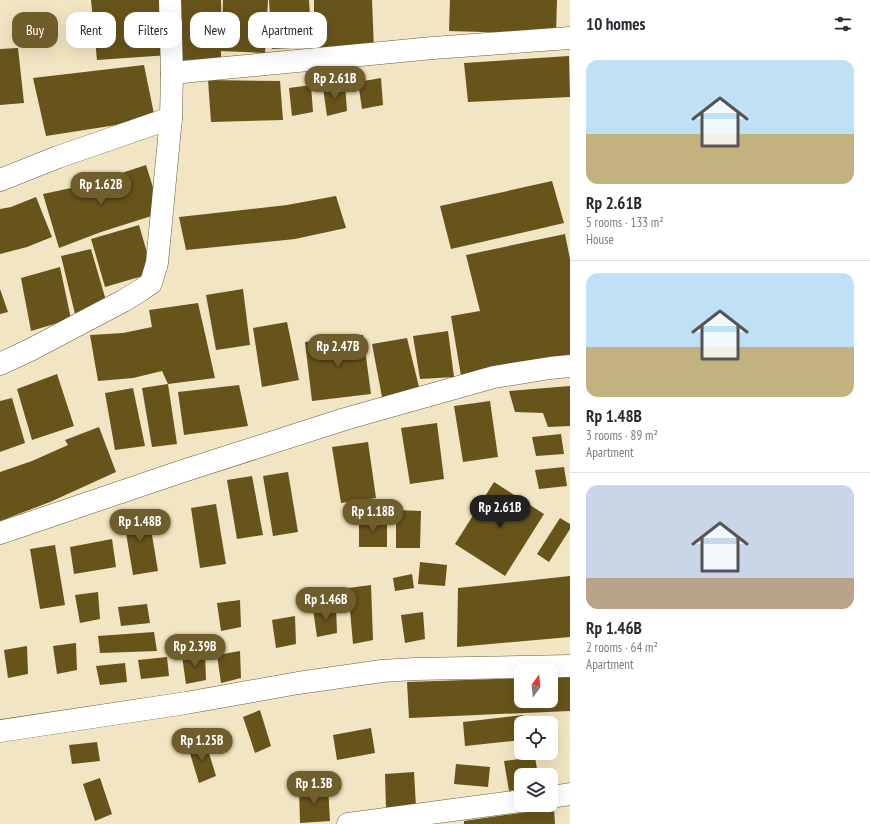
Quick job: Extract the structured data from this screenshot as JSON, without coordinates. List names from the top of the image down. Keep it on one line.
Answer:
{"north":"top","page":{"heading":"10 homes","chip":["Buy","Rent","Filters","New","Apartment"],"list":[{"name":"Rp 2.61B","note":"5 rooms · 133 m² · House"},{"name":"Rp 1.48B","note":"3 rooms · 89 m² · Apartment"},{"name":"Rp 1.46B","note":"2 rooms · 64 m² · Apartment"}],"price":["Rp 2.61B","Rp 1.62B","Rp 2.47B","Rp 2.61B","Rp 1.18B","Rp 1.48B","Rp 1.46B","Rp 2.39B","Rp 1.25B","Rp 1.3B"]}}
